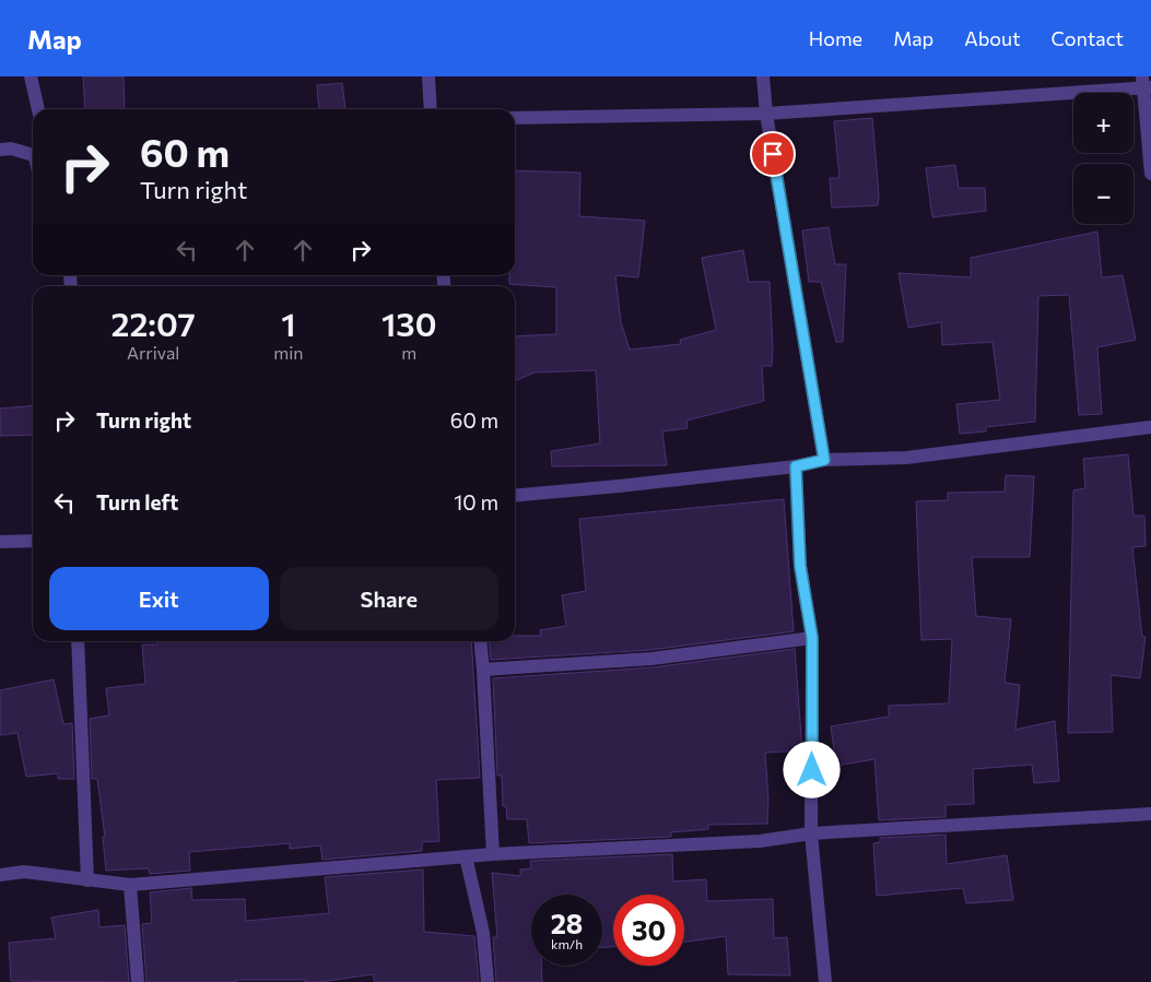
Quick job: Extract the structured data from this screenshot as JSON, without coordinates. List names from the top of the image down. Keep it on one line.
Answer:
{"page":{"header":"Map","nav":["Home","Map","About","Contact"],"map_buttons":["+","−"],"turn":["60 m","Turn right"],"eta":["22:07","Arrival","1","min","130","m"],"list":[{"name":"Turn right","value":"60 m"},{"name":"Turn left","value":"10 m"}],"buttons":["Exit","Share"],"speed":"28 km/h","limit":"30"}}
